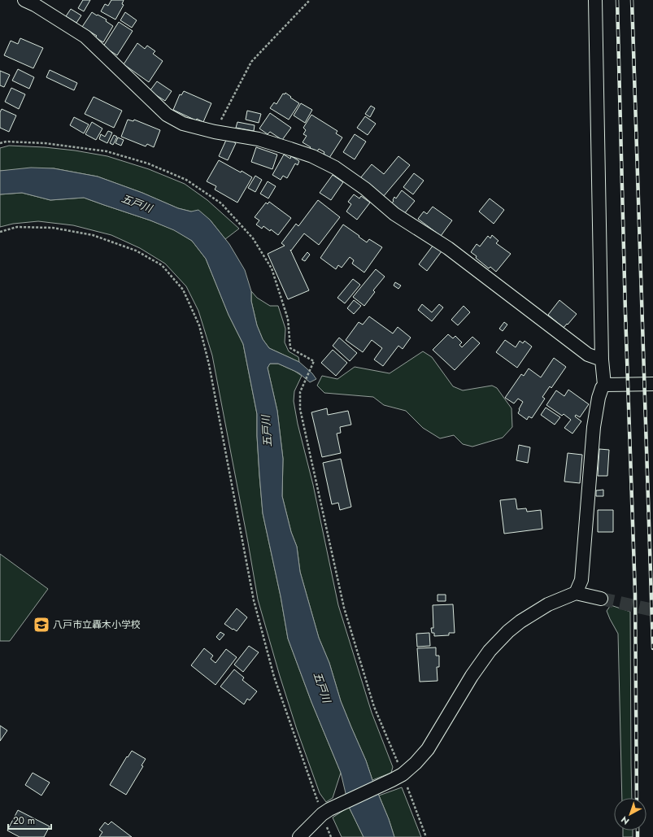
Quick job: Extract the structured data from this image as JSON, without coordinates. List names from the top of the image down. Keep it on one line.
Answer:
{"water":["五戸川"],"places":{"school or university":["八戸市立轟木小学校"]},"scale_bar":"20 m","north":"bottom left"}
